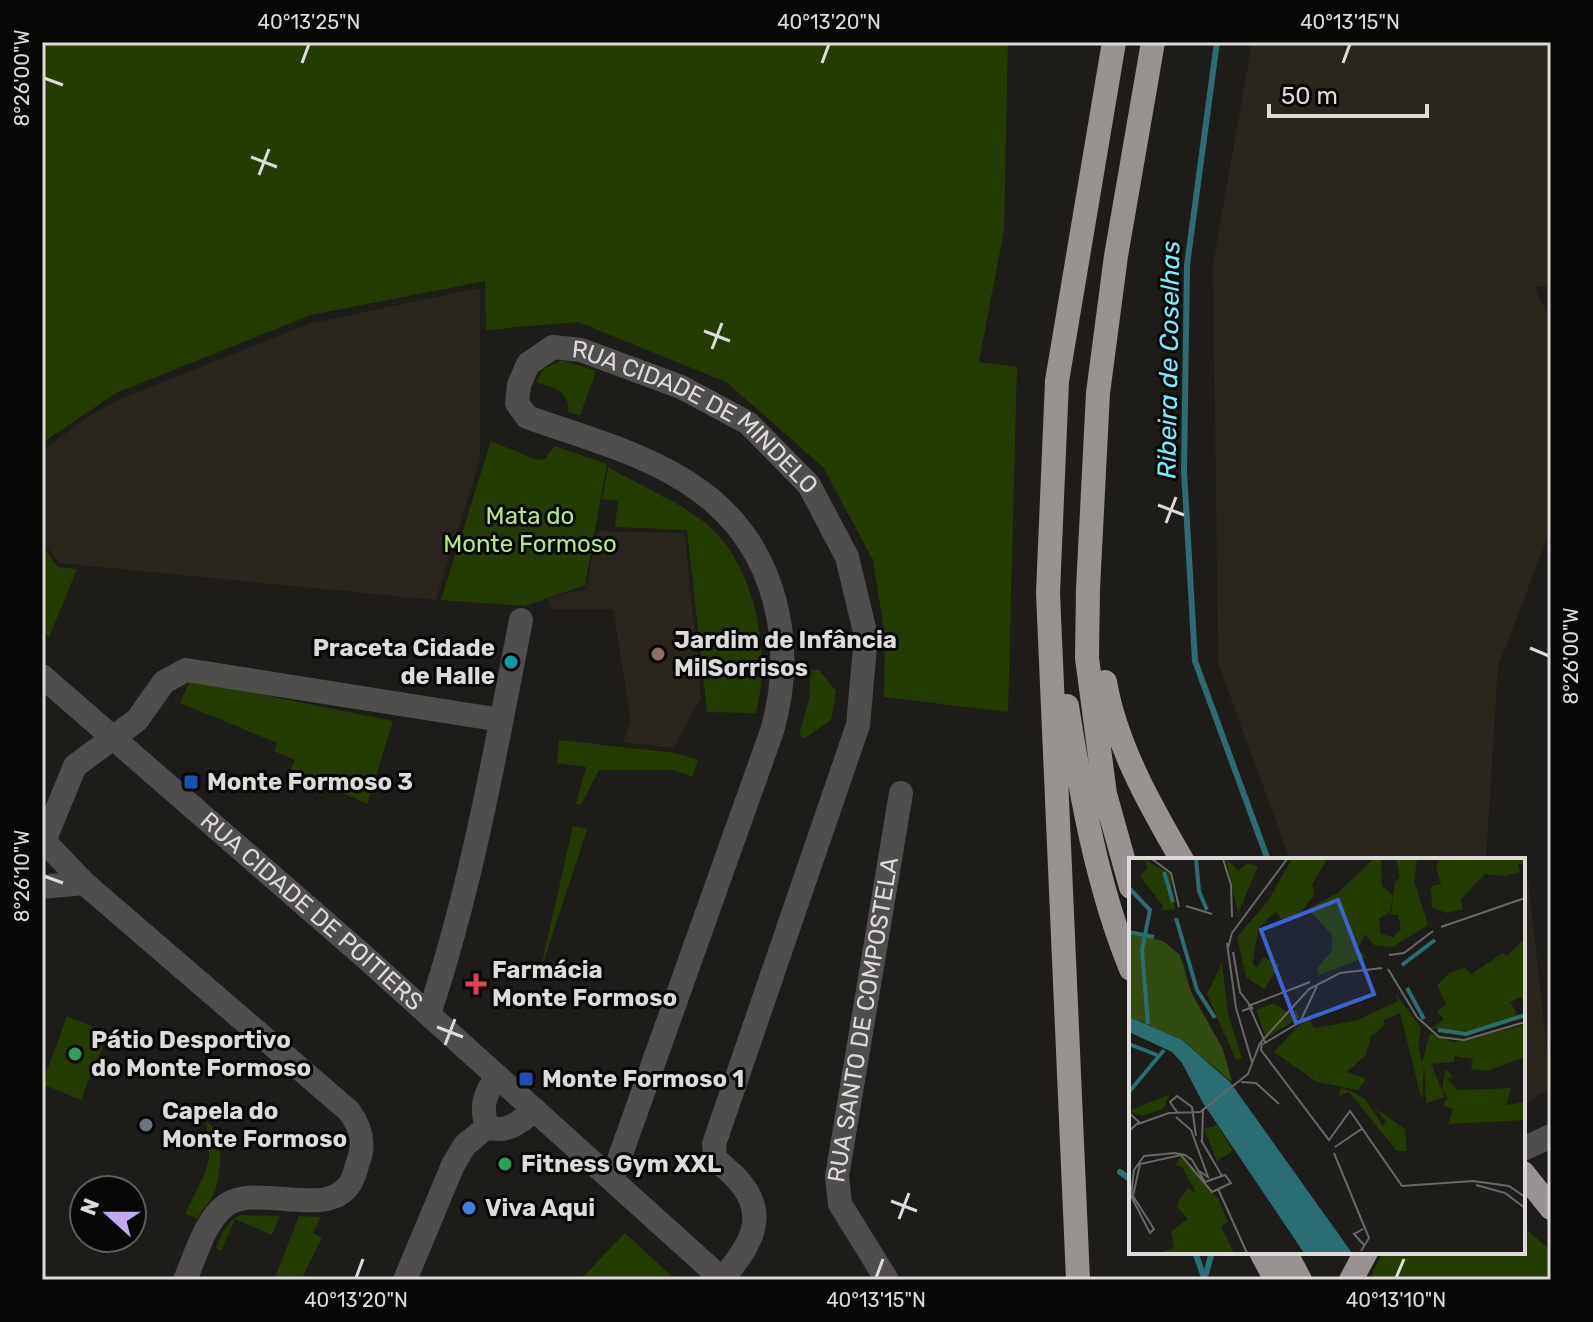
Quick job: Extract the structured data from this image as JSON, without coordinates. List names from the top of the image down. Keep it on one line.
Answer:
{"streets":{"street":["RUA CIDADE DE MINDELO","RUA CIDADE DE POITIERS","RUA SANTO DE COMPOSTELA"]},"crossings":[["RUA CIDADE DE MINDELO","RUA CIDADE DE POITIERS"]],"water":["Ribeira de Coselhas"],"parks":["Mata do Monte Formoso"],"places":{"other":["Jardim de Infância MilSorrisos","Praceta Cidade de Halle","Pátio Desportivo do Monte Formoso","Capela do Monte Formoso","Fitness Gym XXL","Viva Aqui"],"transit":["Monte Formoso 3","Monte Formoso 1"],"health":["Farmácia Monte Formoso"]},"scale_bar":"50 m","north":"left","coordinates":["40°13'25\"N","40°13'20\"N","40°13'15\"N","8°26'00\"W","8°26'10\"W","40°13'10\"N"]}
